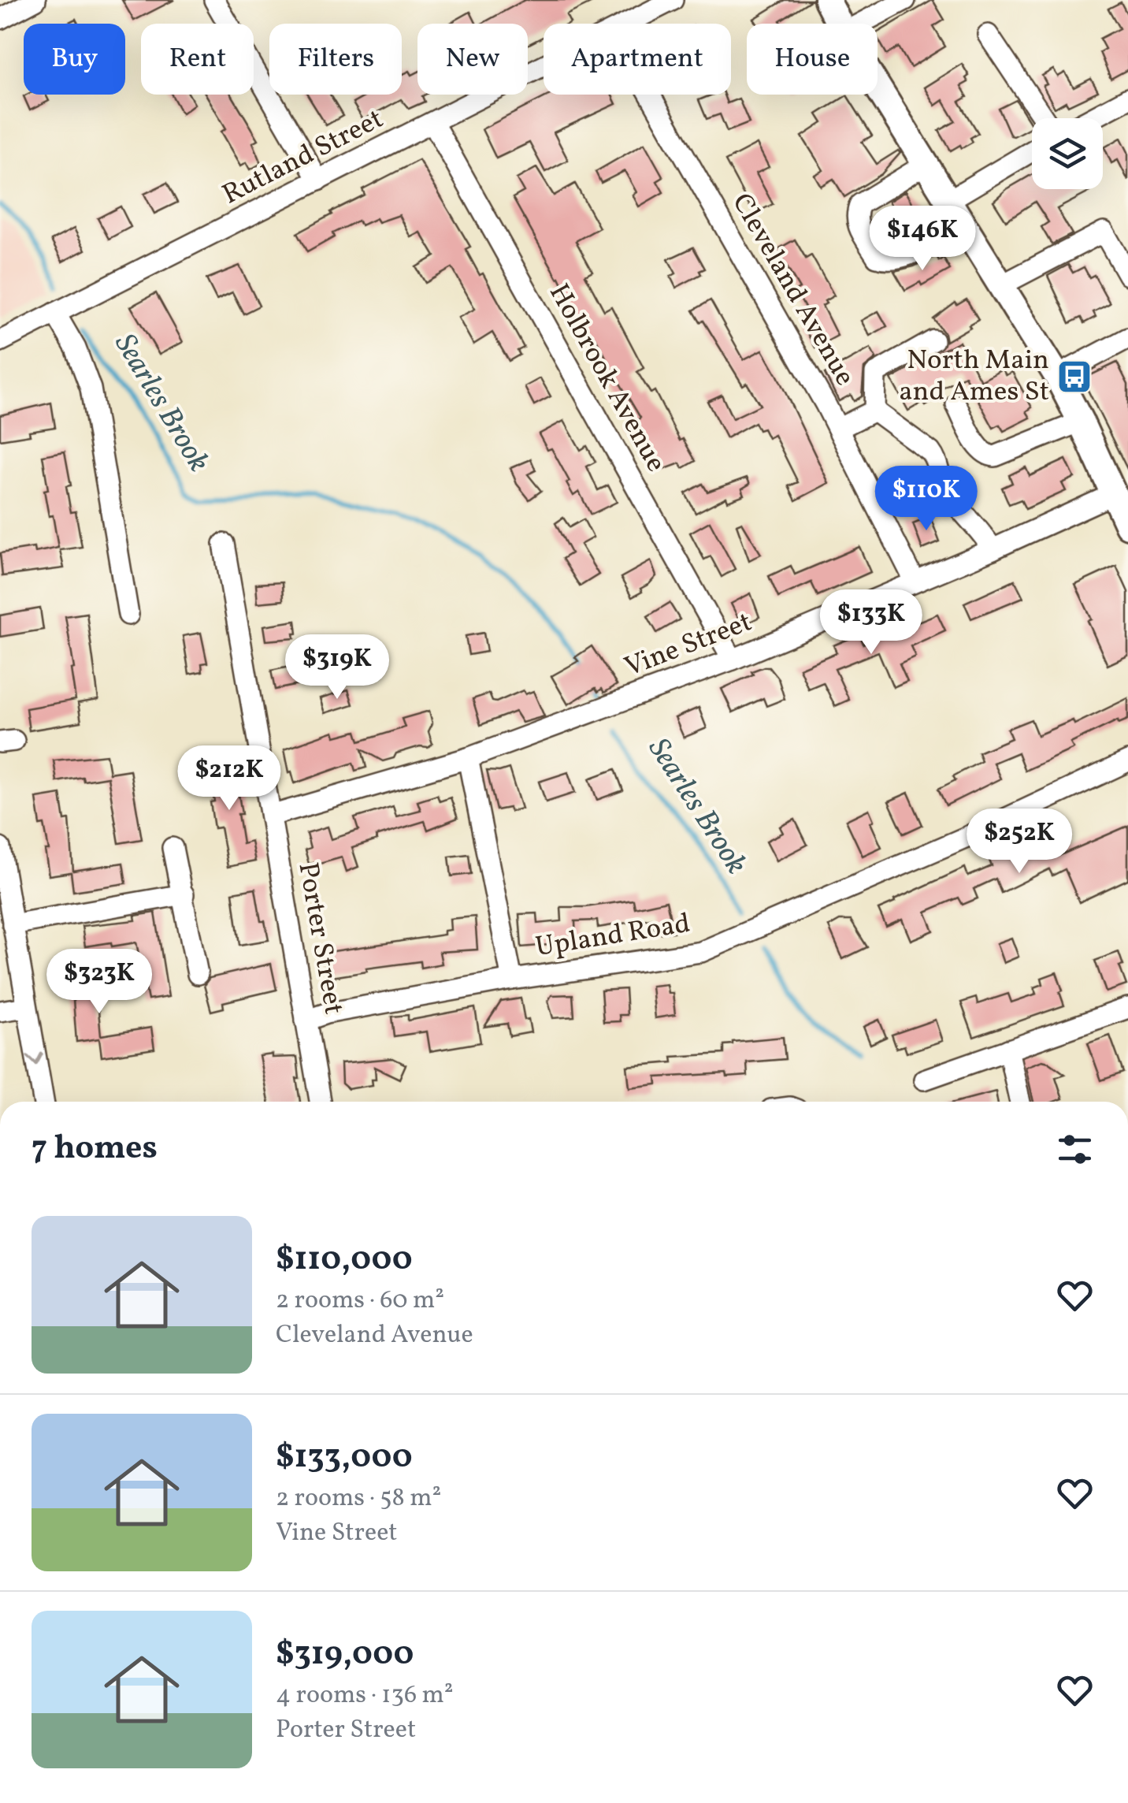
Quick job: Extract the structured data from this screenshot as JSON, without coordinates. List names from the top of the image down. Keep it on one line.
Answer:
{"streets":{"street":["Rutland Street","Cleveland Avenue","Holbrook Avenue","Vine Street","Upland Road","Porter Street"]},"crossings":[["Rutland Street","Holbrook Avenue"],["Cleveland Avenue","Vine Street"],["Holbrook Avenue","Vine Street"],["Vine Street","Porter Street"],["Upland Road","Porter Street"]],"water":["Searles Brook"],"places":{"bus stop":["North Main and Ames St"]},"page":{"chip":["Buy","Rent","Filters","New","Apartment","House"],"price":["$146K","$110K","$133K","$319K","$212K","$252K","$323K"],"heading":"7 homes","list":[{"name":"$110,000","note":"2 rooms · 60 m² · Cleveland Avenue"},{"name":"$133,000","note":"2 rooms · 58 m² · Vine Street"},{"name":"$319,000","note":"4 rooms · 136 m² · Porter Street"}]}}
